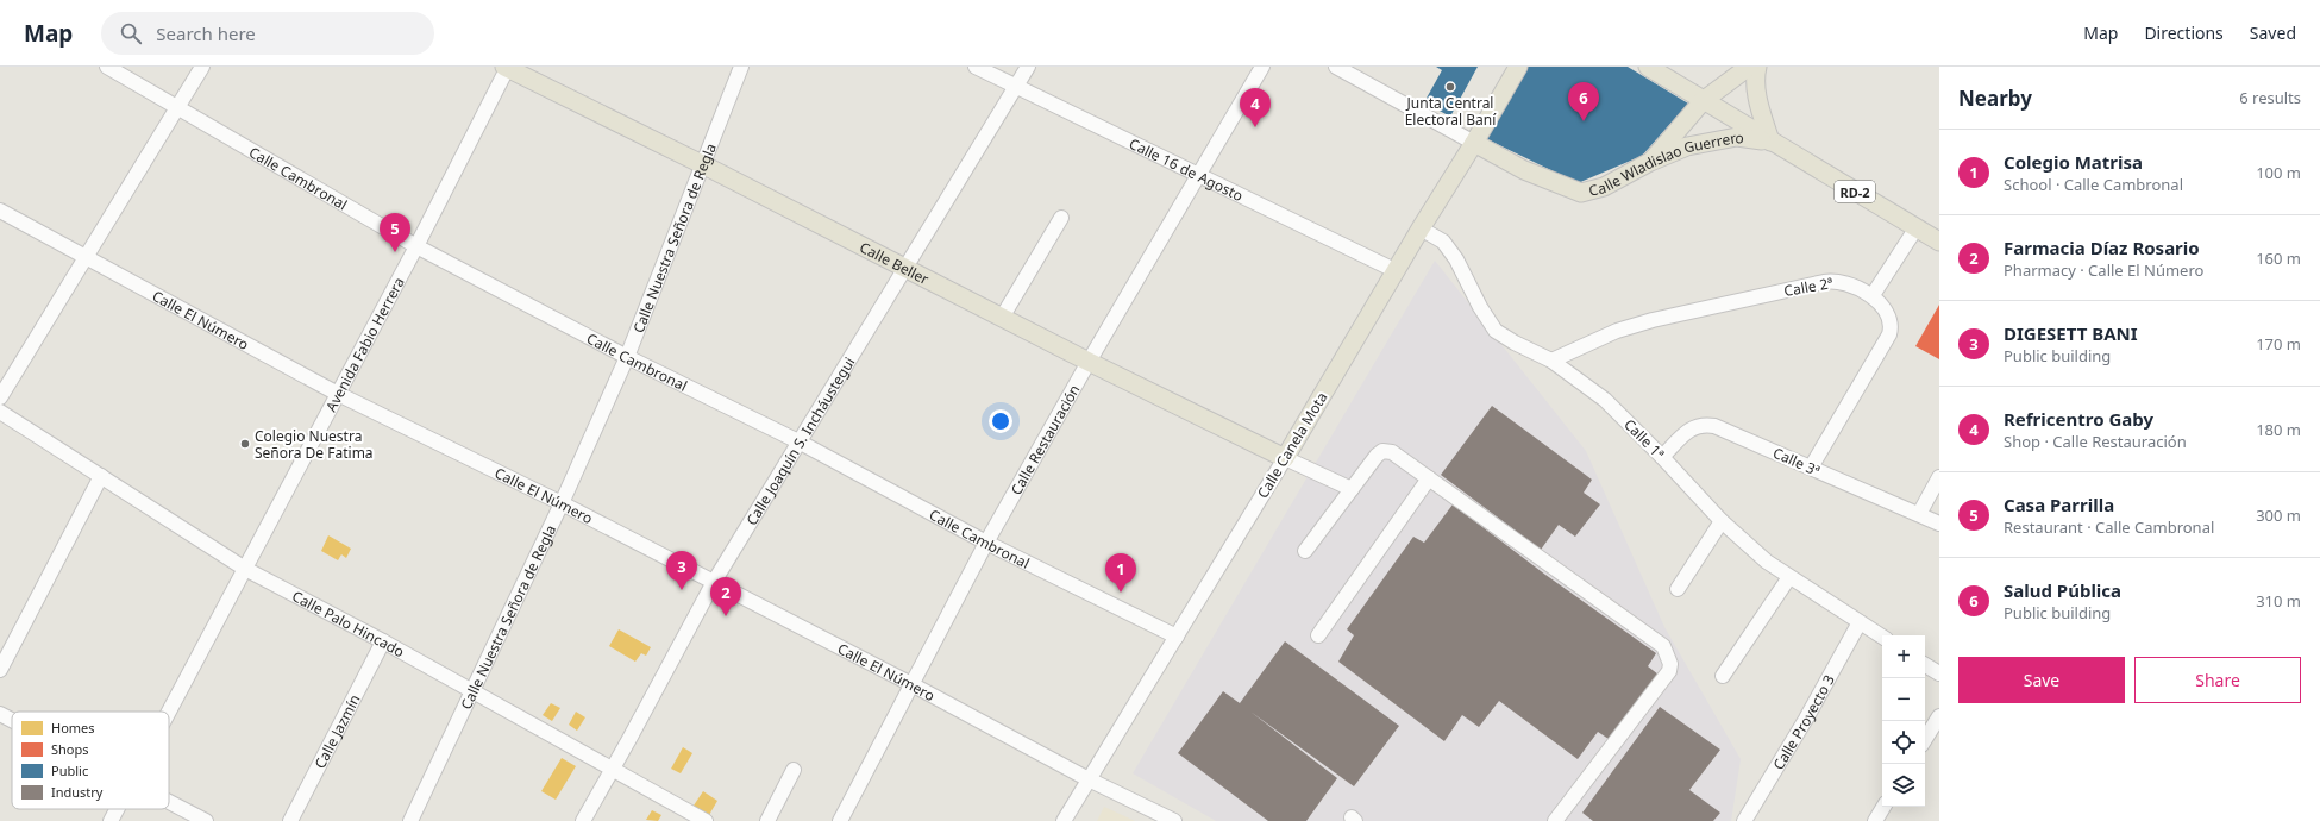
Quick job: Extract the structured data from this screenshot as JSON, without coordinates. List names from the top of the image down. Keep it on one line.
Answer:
{"streets":{"main road":["Calle Wladislao Guerrero","RD-2","Calle Beller","Calle Canela Mota"],"street":["Calle 16 de Agosto","Calle Cambronal","Calle Nuestra Señora de Regla","Calle 2ª","Calle El Número","Avenida Fabio Herrera","Calle 1ª","Calle Joaquín S. Incháustegui","Calle Restauración","Calle 3ª","Calle Palo Hincado","Calle Proyecto 3","Calle Jazmín"]},"crossings":[["Calle Wladislao Guerrero","RD-2"],["Calle Wladislao Guerrero","Calle Canela Mota"],["Calle 16 de Agosto","Calle Joaquín S. Incháustegui"],["Calle 16 de Agosto","Calle Restauración"],["Calle 16 de Agosto","Calle Canela Mota"],["Calle Cambronal","Calle Nuestra Señora de Regla"],["Calle Cambronal","Avenida Fabio Herrera"],["Calle Cambronal","Calle Joaquín S. Incháustegui"],["Calle Cambronal","Calle Restauración"],["Calle Cambronal","Calle Canela Mota"],["Calle Nuestra Señora de Regla","Calle Beller"],["Calle Nuestra Señora de Regla","Calle El Número"],["Calle Nuestra Señora de Regla","Calle Palo Hincado"],["Calle Beller","Avenida Fabio Herrera"],["Calle Beller","Calle Joaquín S. Incháustegui"],["Calle Beller","Calle Restauración"],["Calle Beller","Calle Canela Mota"],["Calle 2ª","Calle 1ª"],["Calle El Número","Avenida Fabio Herrera"],["Calle El Número","Calle Joaquín S. Incháustegui"],["Calle El Número","Calle Restauración"],["Calle El Número","Calle Canela Mota"],["Avenida Fabio Herrera","Calle Palo Hincado"],["Calle 1ª","Calle Canela Mota"],["Calle 1ª","Calle 3ª"],["Calle 1ª","Calle Proyecto 3"],["Calle Joaquín S. Incháustegui","Calle Palo Hincado"],["Calle Palo Hincado","Calle Jazmín"]],"places":["Junta Central Electoral Baní","Colegio Nuestra Señora De Fatima"],"legend":["Homes","Shops","Public","Industry"],"page":{"header":"Map","search":"Search here","nav":["Map","Directions","Saved"],"heading":["Nearby","6 results"],"pins":["6","4","5","3","1","2"],"list":[{"mark":"1","name":"Colegio Matrisa","note":"School · Calle Cambronal","value":"100 m"},{"mark":"2","name":"Farmacia Díaz Rosario","note":"Pharmacy · Calle El Número","value":"160 m"},{"mark":"3","name":"DIGESETT BANI","note":"Public building","value":"170 m"},{"mark":"4","name":"Refricentro Gaby","note":"Shop · Calle Restauración","value":"180 m"},{"mark":"5","name":"Casa Parrilla","note":"Restaurant · Calle Cambronal","value":"300 m"},{"mark":"6","name":"Salud Pública","note":"Public building","value":"310 m"}],"map_buttons":["+","−"],"buttons":["Save","Share"]}}
